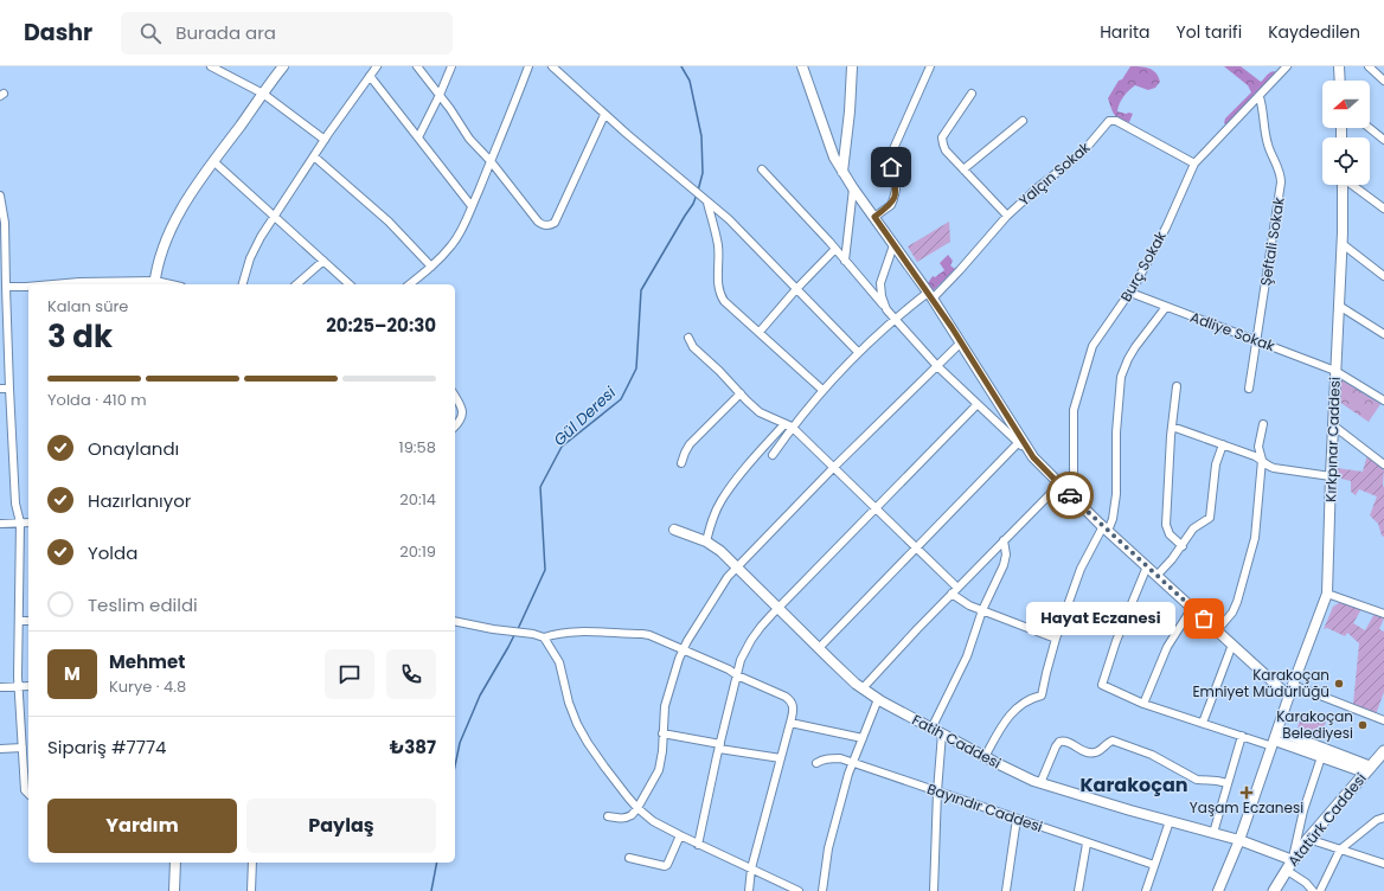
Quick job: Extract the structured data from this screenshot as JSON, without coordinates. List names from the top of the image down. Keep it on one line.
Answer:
{"streets":{"main road":["Atatürk Caddesi"],"street":["Yalçın Sokak","Şeftali Sokak","Burç Sokak","Adliye Sokak","Kırkpınar Caddesi","Fatih Caddesi","Bayındır Caddesi"]},"crossings":[["Yalçın Sokak","Burç Sokak"],["Şeftali Sokak","Burç Sokak"],["Şeftali Sokak","Adliye Sokak"],["Burç Sokak","Adliye Sokak"],["Adliye Sokak","Kırkpınar Caddesi"],["Kırkpınar Caddesi","Fatih Caddesi"],["Fatih Caddesi","Atatürk Caddesi"]],"districts":["Karakoçan"],"water":["Gül Deresi"],"places":{"other":["Hayat Eczanesi","Karakoçan Emniyet Müdürlüğü","Karakoçan Belediyesi"],"health":["Yaşam Eczanesi"]},"north":"left","page":{"header":"Dashr","search":"Burada ara","nav":["Harita","Yol tarifi","Kaydedilen"],"heading":["3 dk","Kalan süre","20:25–20:30"],"panel":["Mehmet","Kurye · 4.8","Sipariş #7774","₺387"],"bar":"Yolda · 410 m","list":[["Onaylandı","19:58"],["Hazırlanıyor","20:14"],["Yolda","20:19"],"Teslim edildi"],"bubble":"Hayat Eczanesi","round":"M","buttons":["Yardım","Paylaş"]}}
